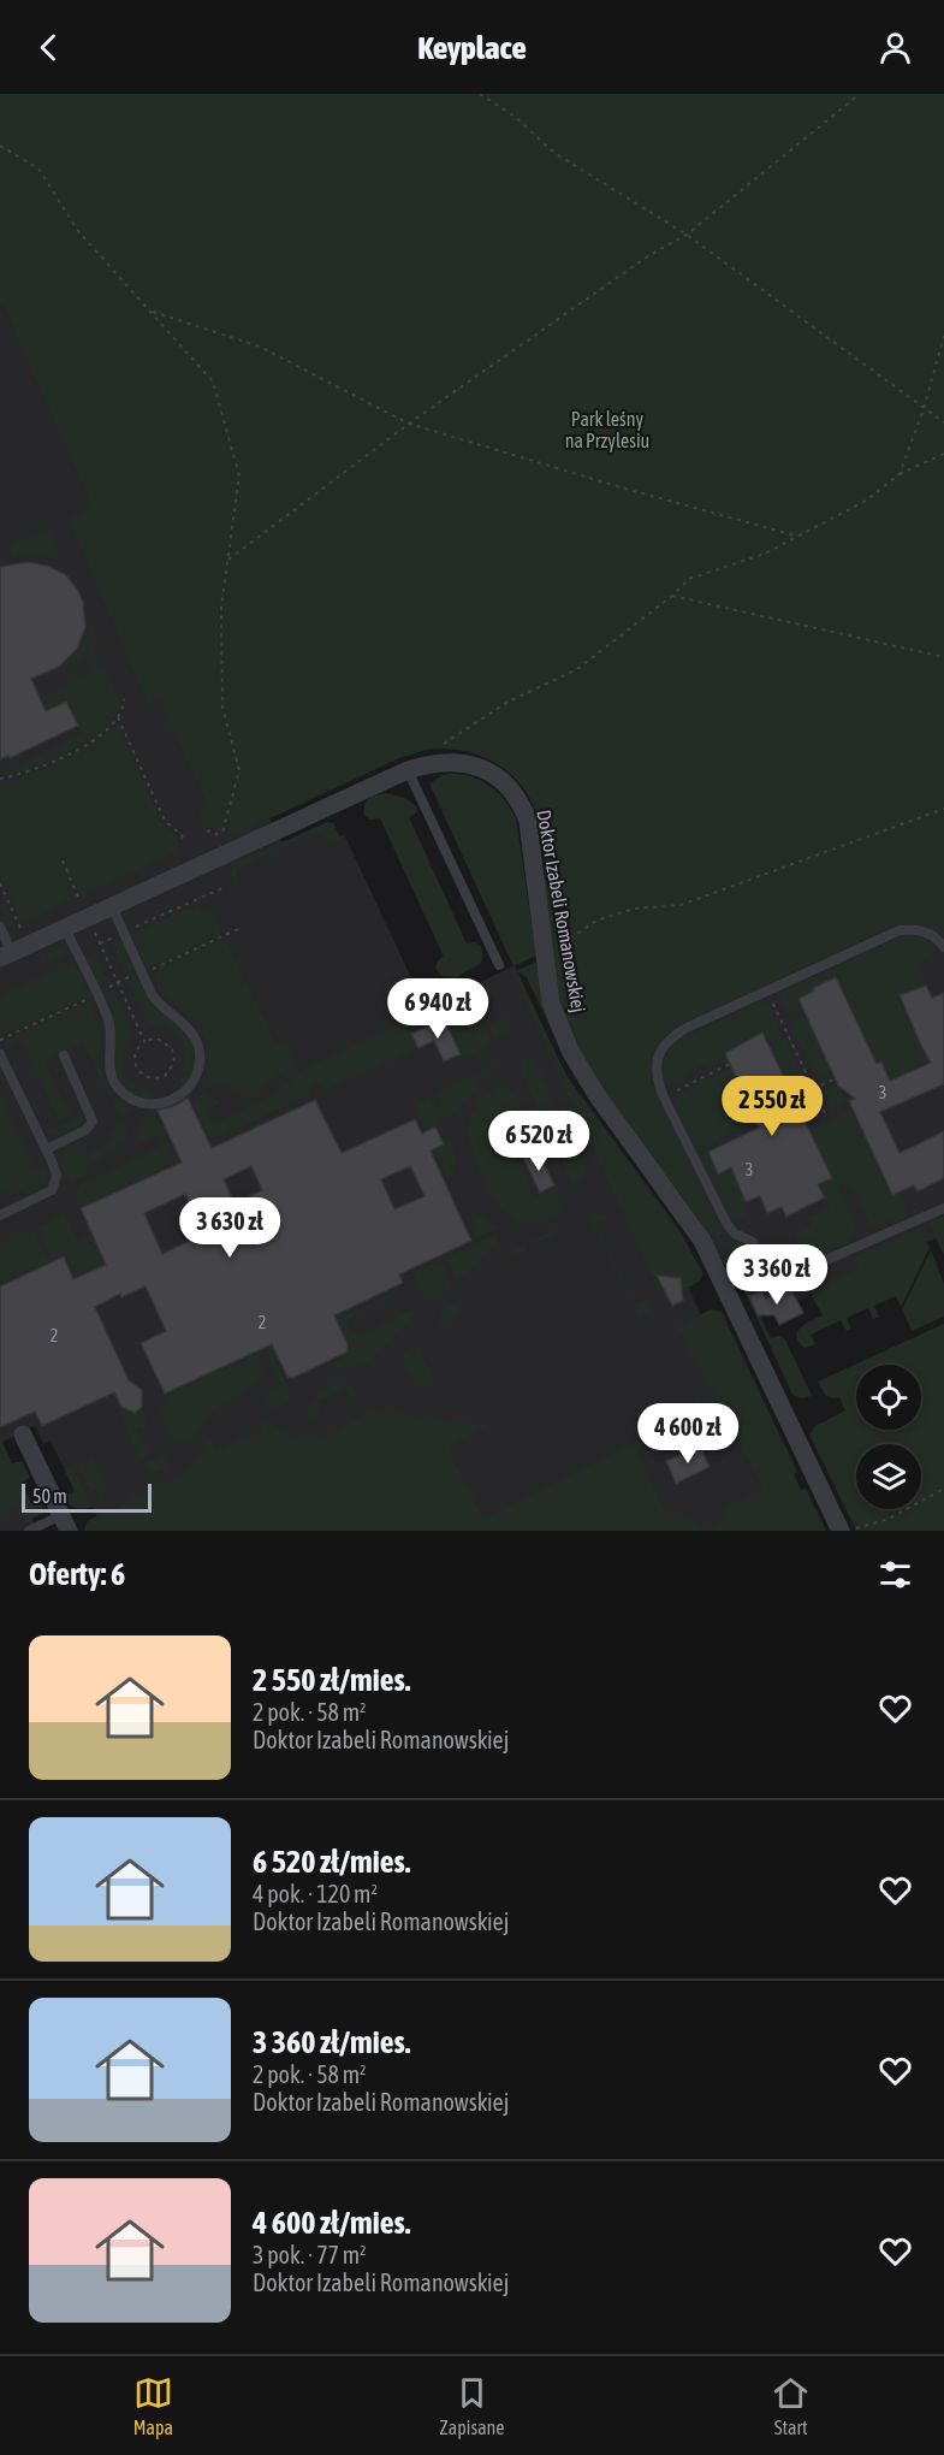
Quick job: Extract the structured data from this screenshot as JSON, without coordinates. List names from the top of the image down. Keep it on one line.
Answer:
{"streets":{"street":["Doktor Izabeli Romanowskiej"]},"parks":["Park leśny na Przylesiu"],"house_numbers":["3","3","2","2"],"scale_bar":"50 m","page":{"header":"Keyplace","price":["6 940 zł","2 550 zł","6 520 zł","3 630 zł","3 360 zł","4 600 zł"],"scale":"50 m","heading":"Oferty: 6","list":[{"name":"2 550 zł/mies.","note":"2 pok. · 58 m² · Doktor Izabeli Romanowskiej"},{"name":"6 520 zł/mies.","note":"4 pok. · 120 m² · Doktor Izabeli Romanowskiej"},{"name":"3 360 zł/mies.","note":"2 pok. · 58 m² · Doktor Izabeli Romanowskiej"},{"name":"4 600 zł/mies.","note":"3 pok. · 77 m² · Doktor Izabeli Romanowskiej"}],"tabs":["Mapa","Zapisane","Start"]}}
